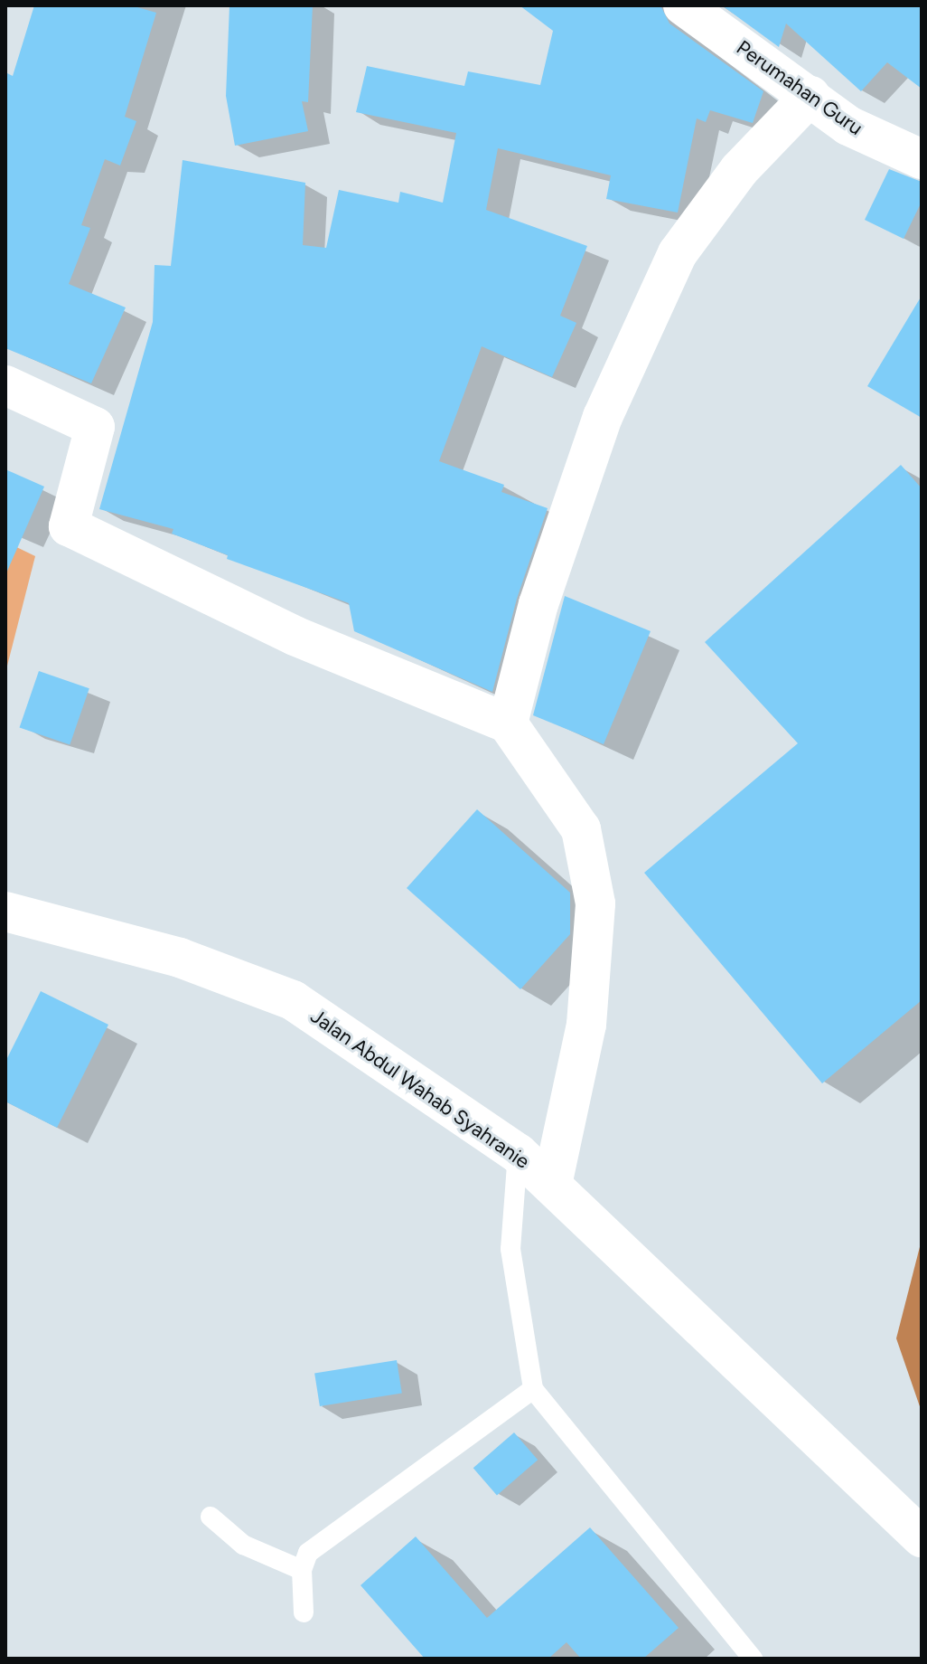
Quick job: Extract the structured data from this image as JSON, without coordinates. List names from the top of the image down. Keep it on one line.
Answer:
{"streets":{"street":["Perumahan Guru","Jalan Abdul Wahab Syahranie"]}}
